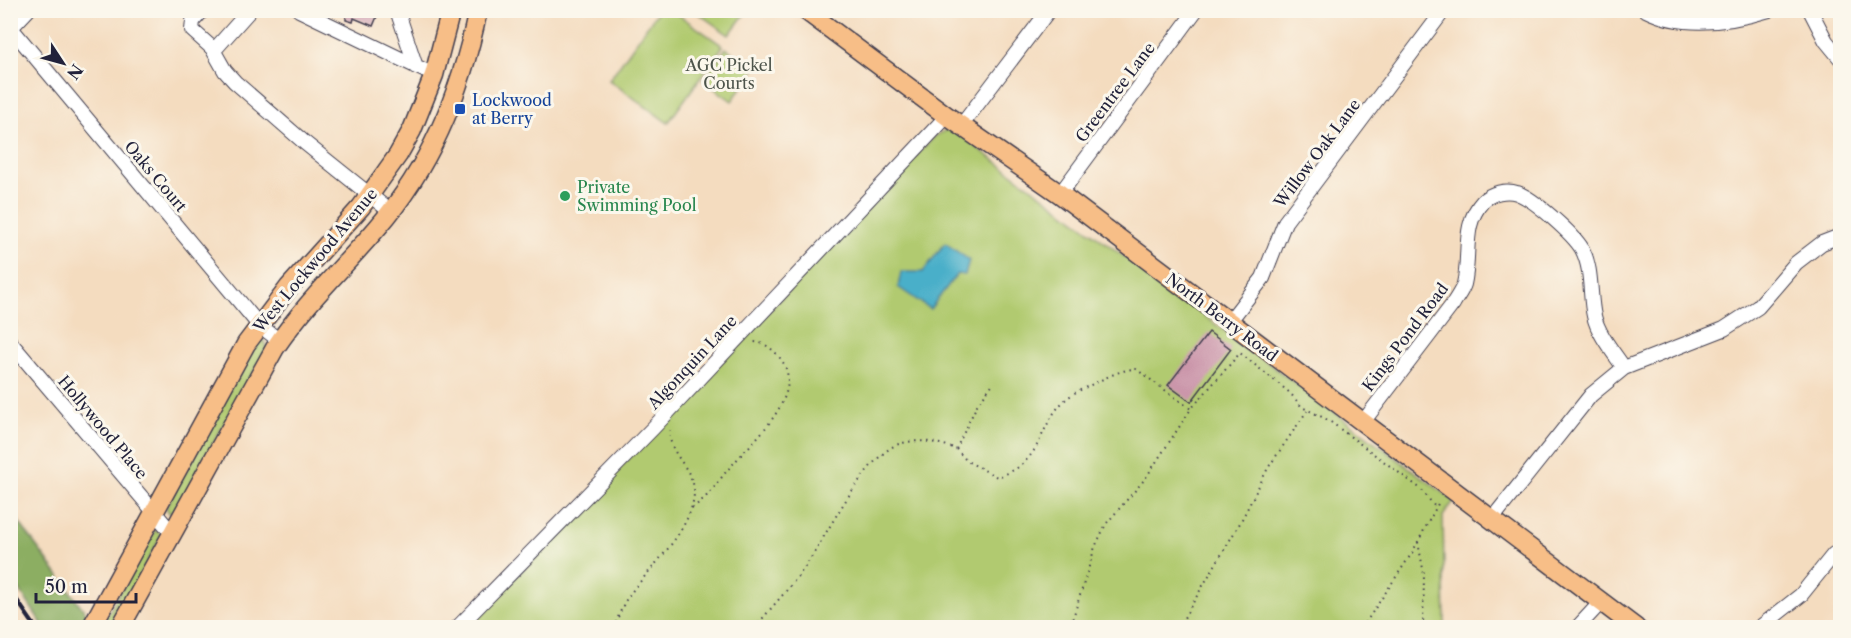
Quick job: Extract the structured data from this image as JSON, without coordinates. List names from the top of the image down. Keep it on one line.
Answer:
{"streets":{"main road":["West Lockwood Avenue","North Berry Road"],"street":["Greentree Lane","Willow Oak Lane","Oaks Court","Kings Pond Road","Algonquin Lane","Hollywood Place"]},"crossings":[["Greentree Lane","North Berry Road"],["Willow Oak Lane","North Berry Road"],["Oaks Court","West Lockwood Avenue"],["West Lockwood Avenue","Hollywood Place"],["North Berry Road","Kings Pond Road"],["North Berry Road","Algonquin Lane"]],"parks":["AGC Pickel Courts"],"places":{"transit":["Lockwood at Berry"],"other":["Private Swimming Pool"]},"scale_bar":"50 m","north":"bottom right"}
